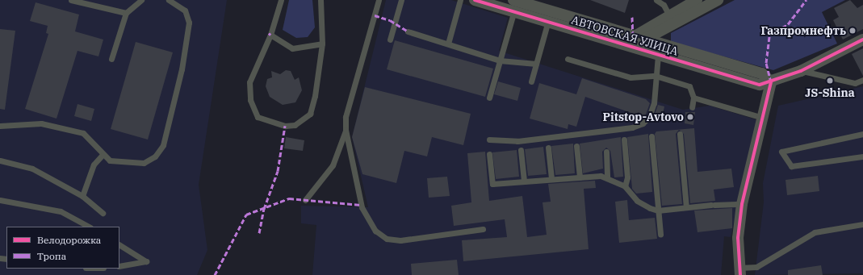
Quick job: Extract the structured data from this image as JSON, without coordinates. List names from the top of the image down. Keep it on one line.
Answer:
{"streets":{"street":["АВТОВСКАЯ УЛИЦА"]},"places":["Газпромнефть","JS-Shina","Pitstop-Avtovo"],"legend":["Велодорожка","Тропа"]}
